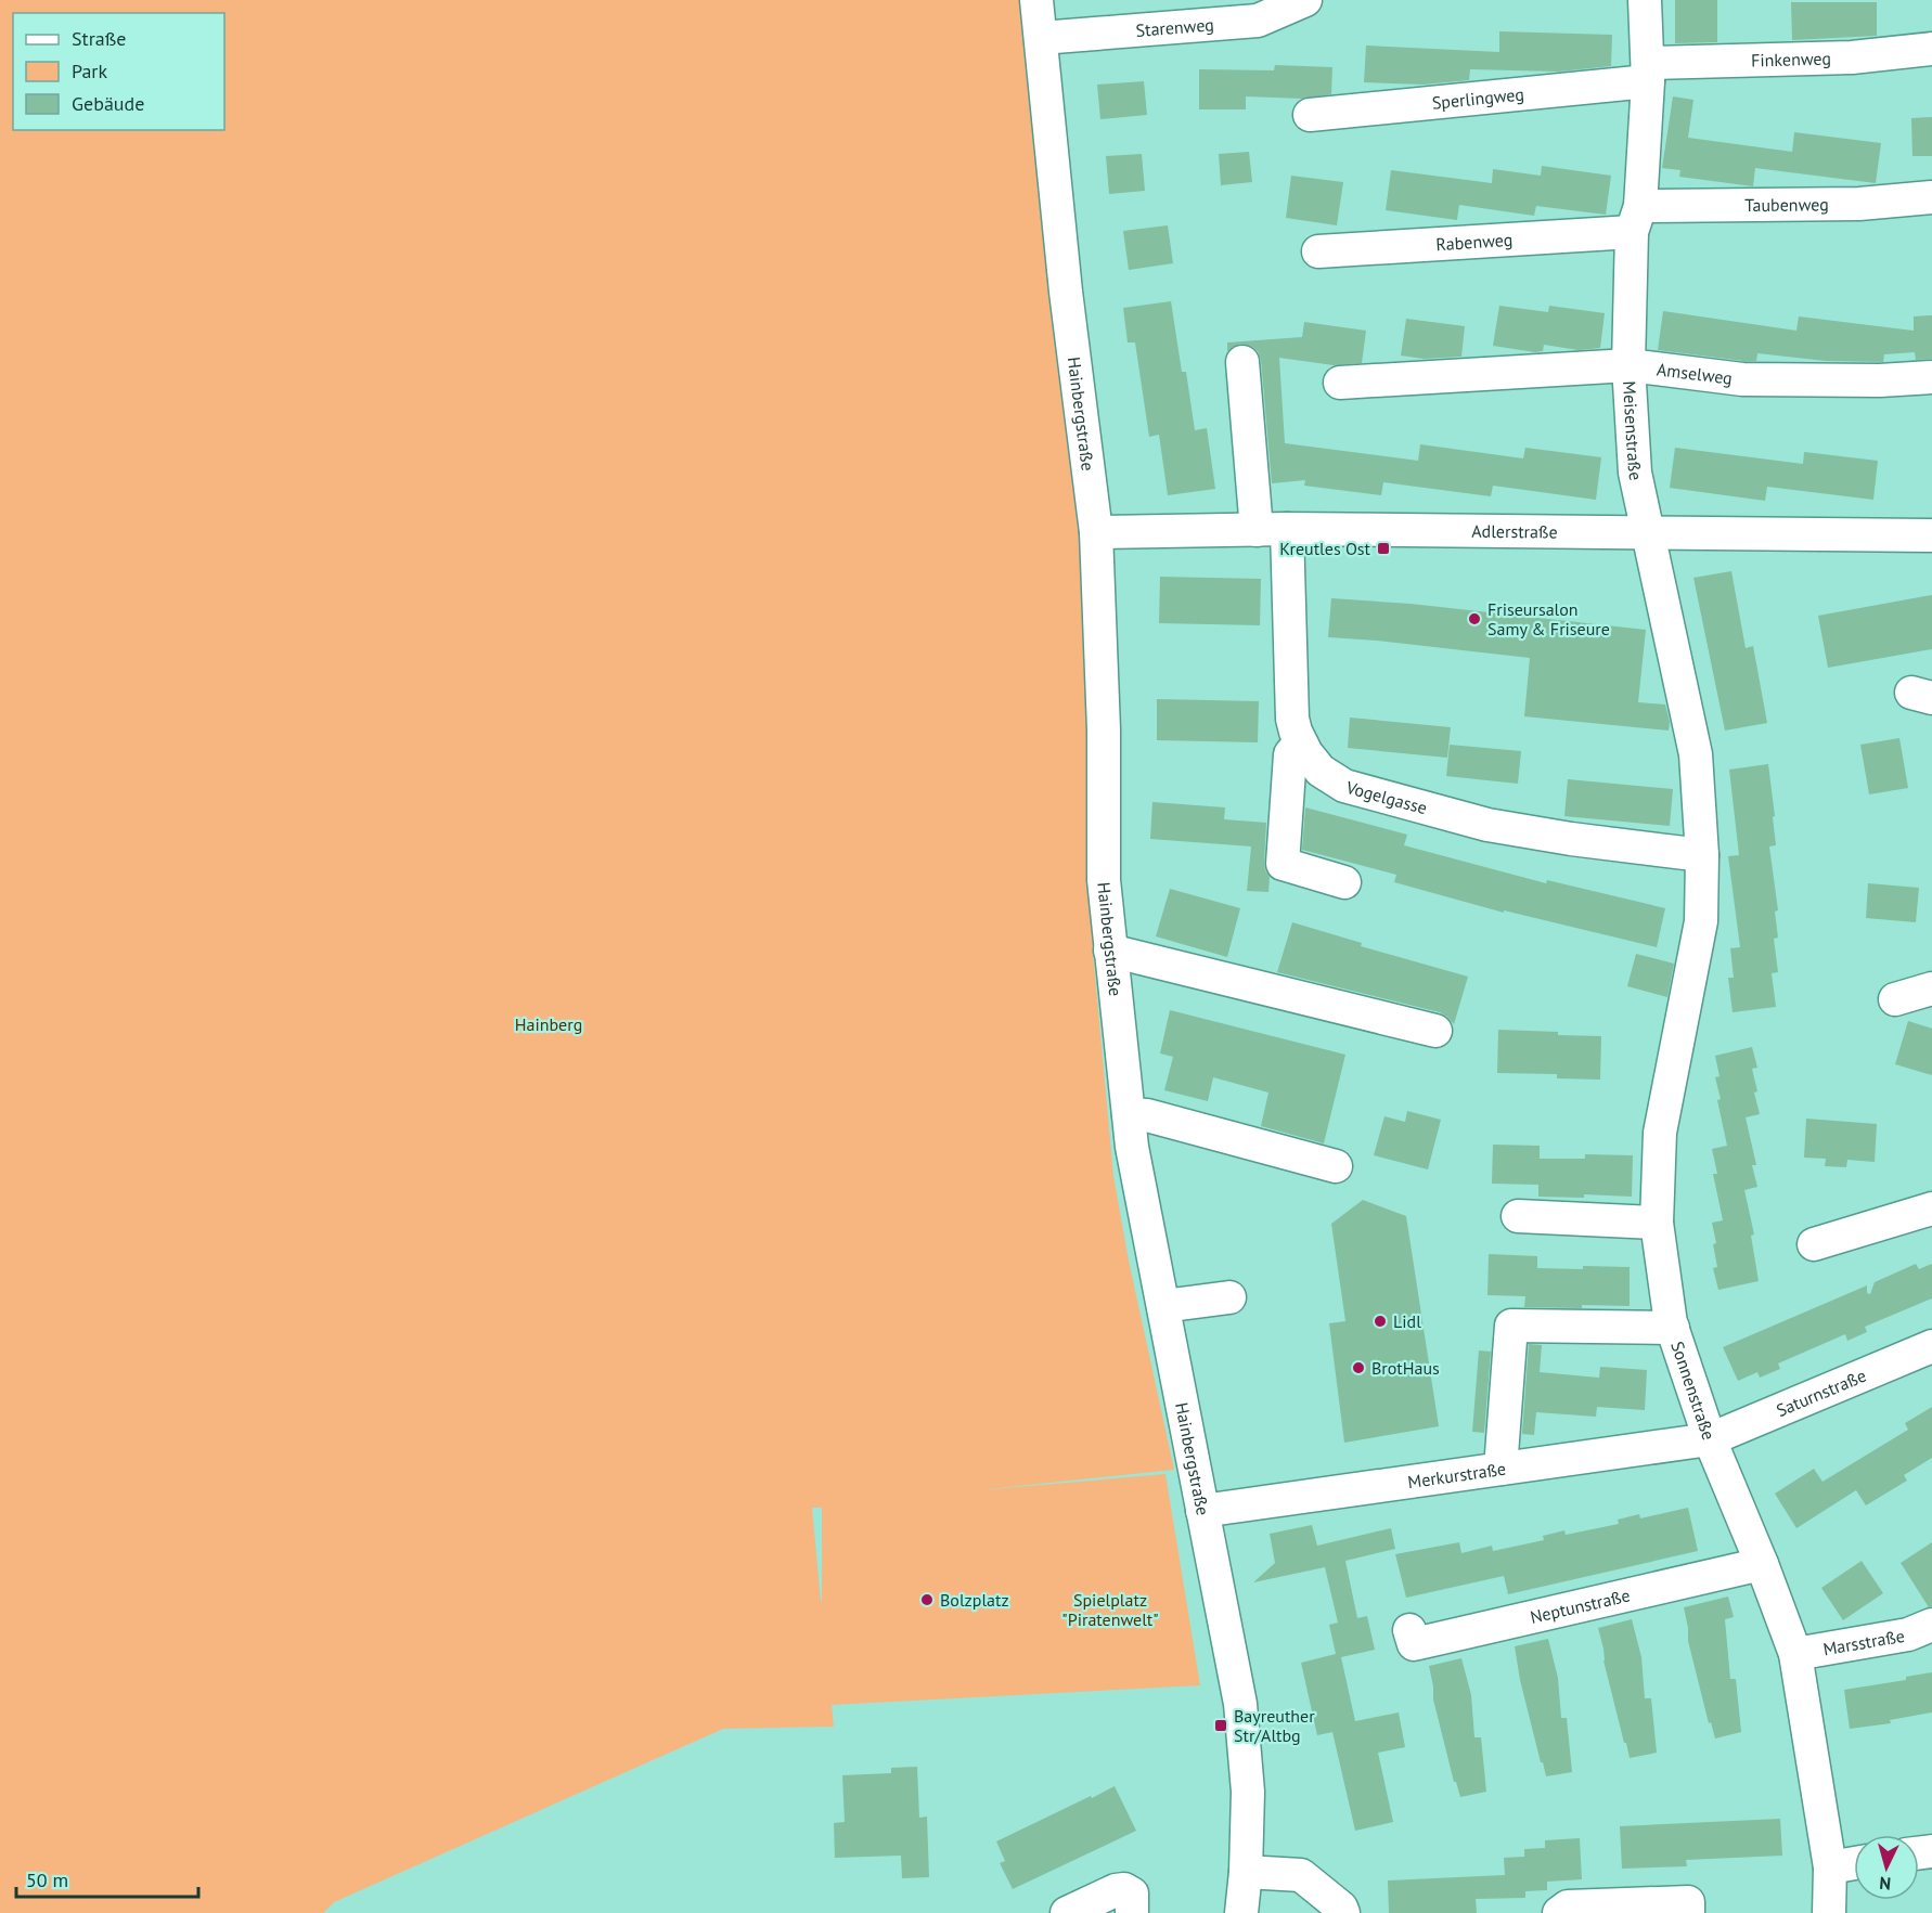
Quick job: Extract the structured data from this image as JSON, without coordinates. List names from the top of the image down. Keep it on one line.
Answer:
{"streets":{"street":["Starenweg","Finkenweg","Sperlingweg","Taubenweg","Rabenweg","Amselweg","Hainbergstraße","Meisenstraße","Adlerstraße","Vogelgasse","Sonnenstraße","Saturnstraße","Merkurstraße","Neptunstraße","Marsstraße"]},"crossings":[["Starenweg","Hainbergstraße"],["Finkenweg","Sperlingweg"],["Finkenweg","Meisenstraße"],["Sperlingweg","Meisenstraße"],["Taubenweg","Rabenweg"],["Taubenweg","Meisenstraße"],["Rabenweg","Meisenstraße"],["Amselweg","Meisenstraße"],["Hainbergstraße","Adlerstraße"],["Hainbergstraße","Merkurstraße"],["Meisenstraße","Adlerstraße"],["Meisenstraße","Vogelgasse"],["Meisenstraße","Sonnenstraße"],["Adlerstraße","Vogelgasse"],["Vogelgasse","Sonnenstraße"],["Sonnenstraße","Saturnstraße"],["Sonnenstraße","Merkurstraße"],["Sonnenstraße","Neptunstraße"],["Sonnenstraße","Marsstraße"],["Saturnstraße","Merkurstraße"]],"parks":["Hainberg","Spielplatz \"Piratenwelt\""],"places":{"transit":["Kreutles Ost","Bayreuther Str/Altbg"],"other":["Friseursalon Samy & Friseure","Lidl","BrotHaus","Bolzplatz"]},"legend":["Straße","Park","Gebäude"],"scale_bar":"50 m","north":"bottom"}
